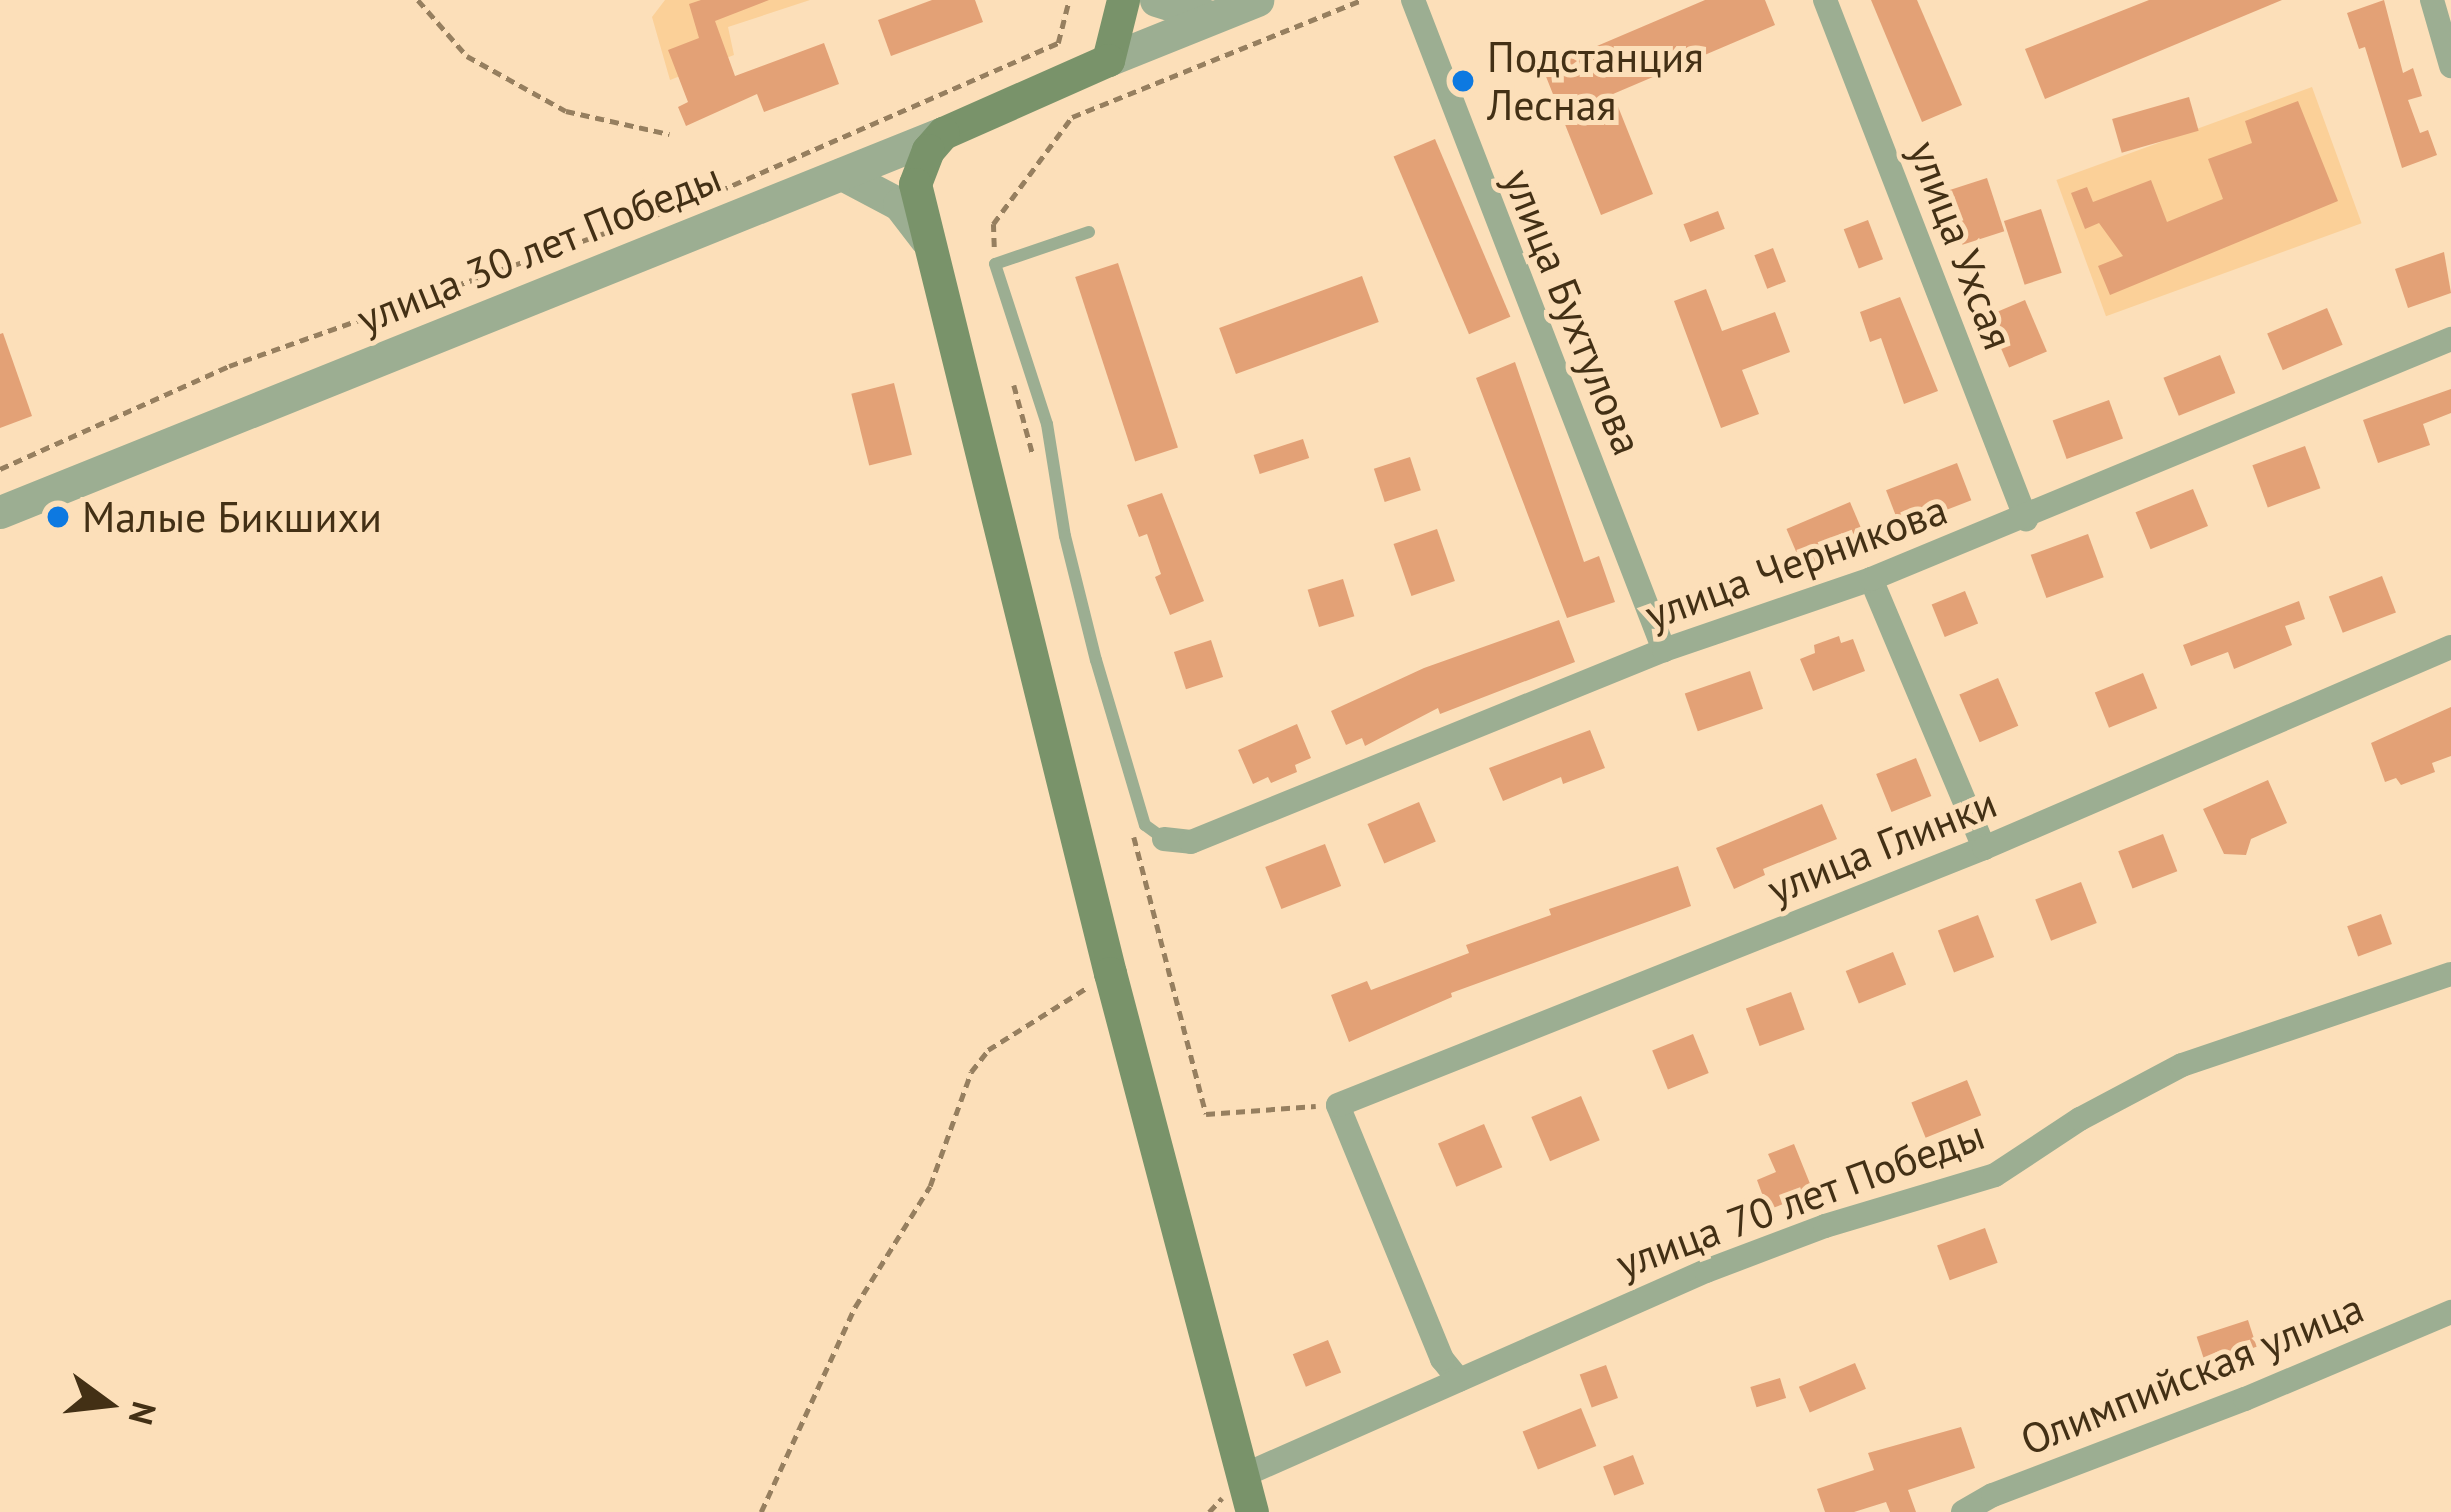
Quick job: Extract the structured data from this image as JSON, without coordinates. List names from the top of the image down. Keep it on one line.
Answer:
{"streets":{"main road":["улица 30 лет Победы"],"street":["улица Ухсая","улица Бухтулова","улица Черникова","улица Глинки","улица 70 лет Победы","Олимпийская улица"]},"crossings":[["улица Ухсая","улица Черникова"],["улица Бухтулова","улица Черникова"],["улица Глинки","улица 70 лет Победы"]],"places":["Подстанция Лесная","Малые Бикшихи"],"north":"right"}
